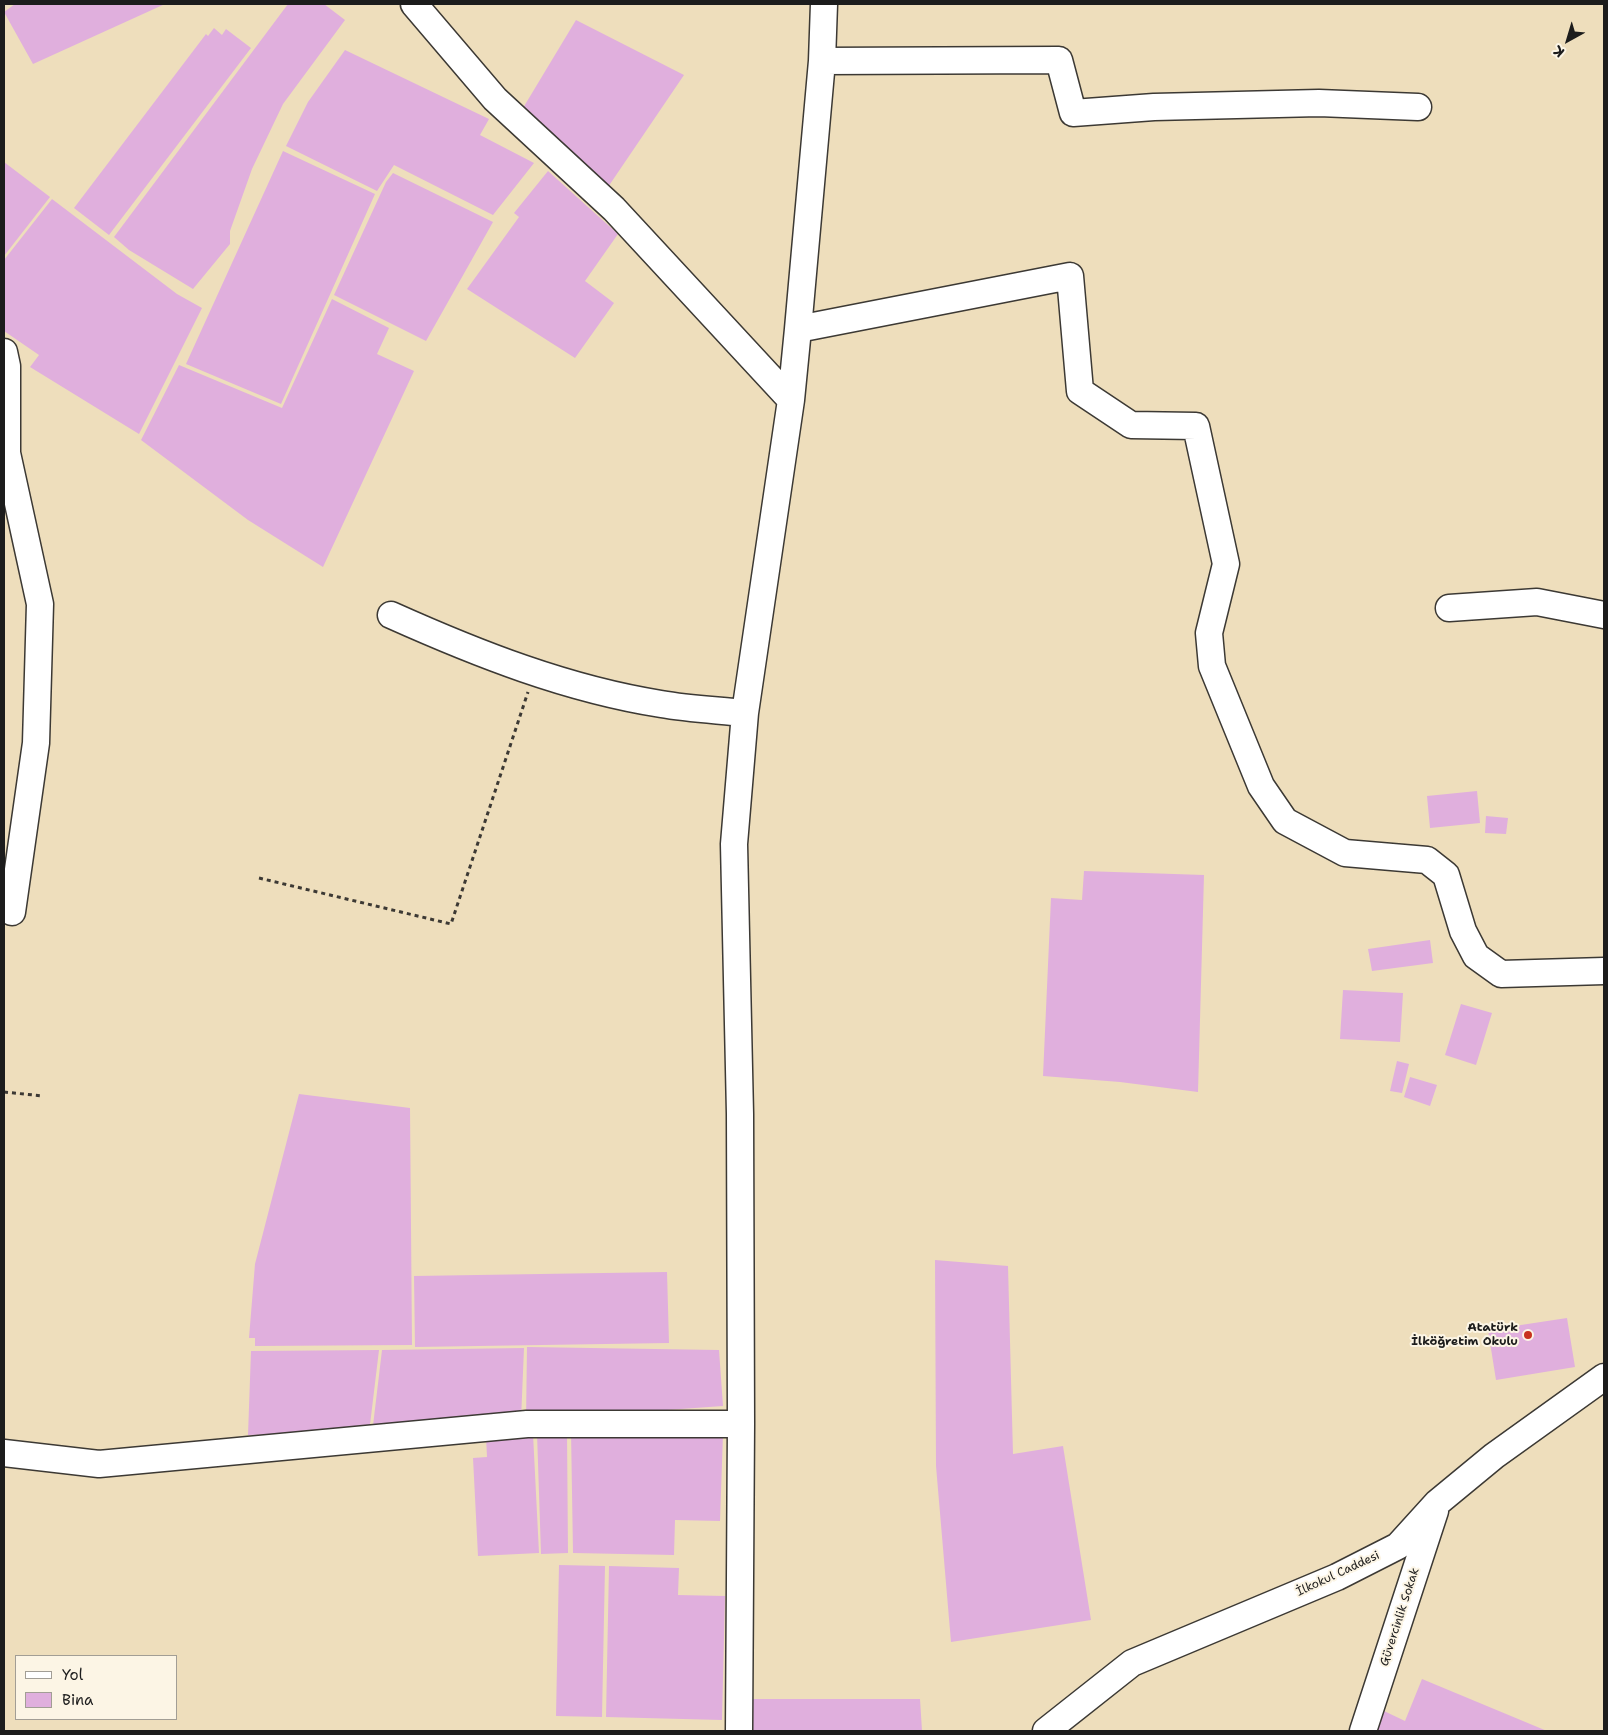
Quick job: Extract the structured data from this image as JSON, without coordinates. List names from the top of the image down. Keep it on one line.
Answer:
{"streets":{"street":["İlkokul Caddesi","Güvercinlik Sokak"]},"crossings":[["İlkokul Caddesi","Güvercinlik Sokak"]],"places":["Atatürk İlköğretim Okulu"],"legend":["Yol","Bina"],"north":"bottom left"}
